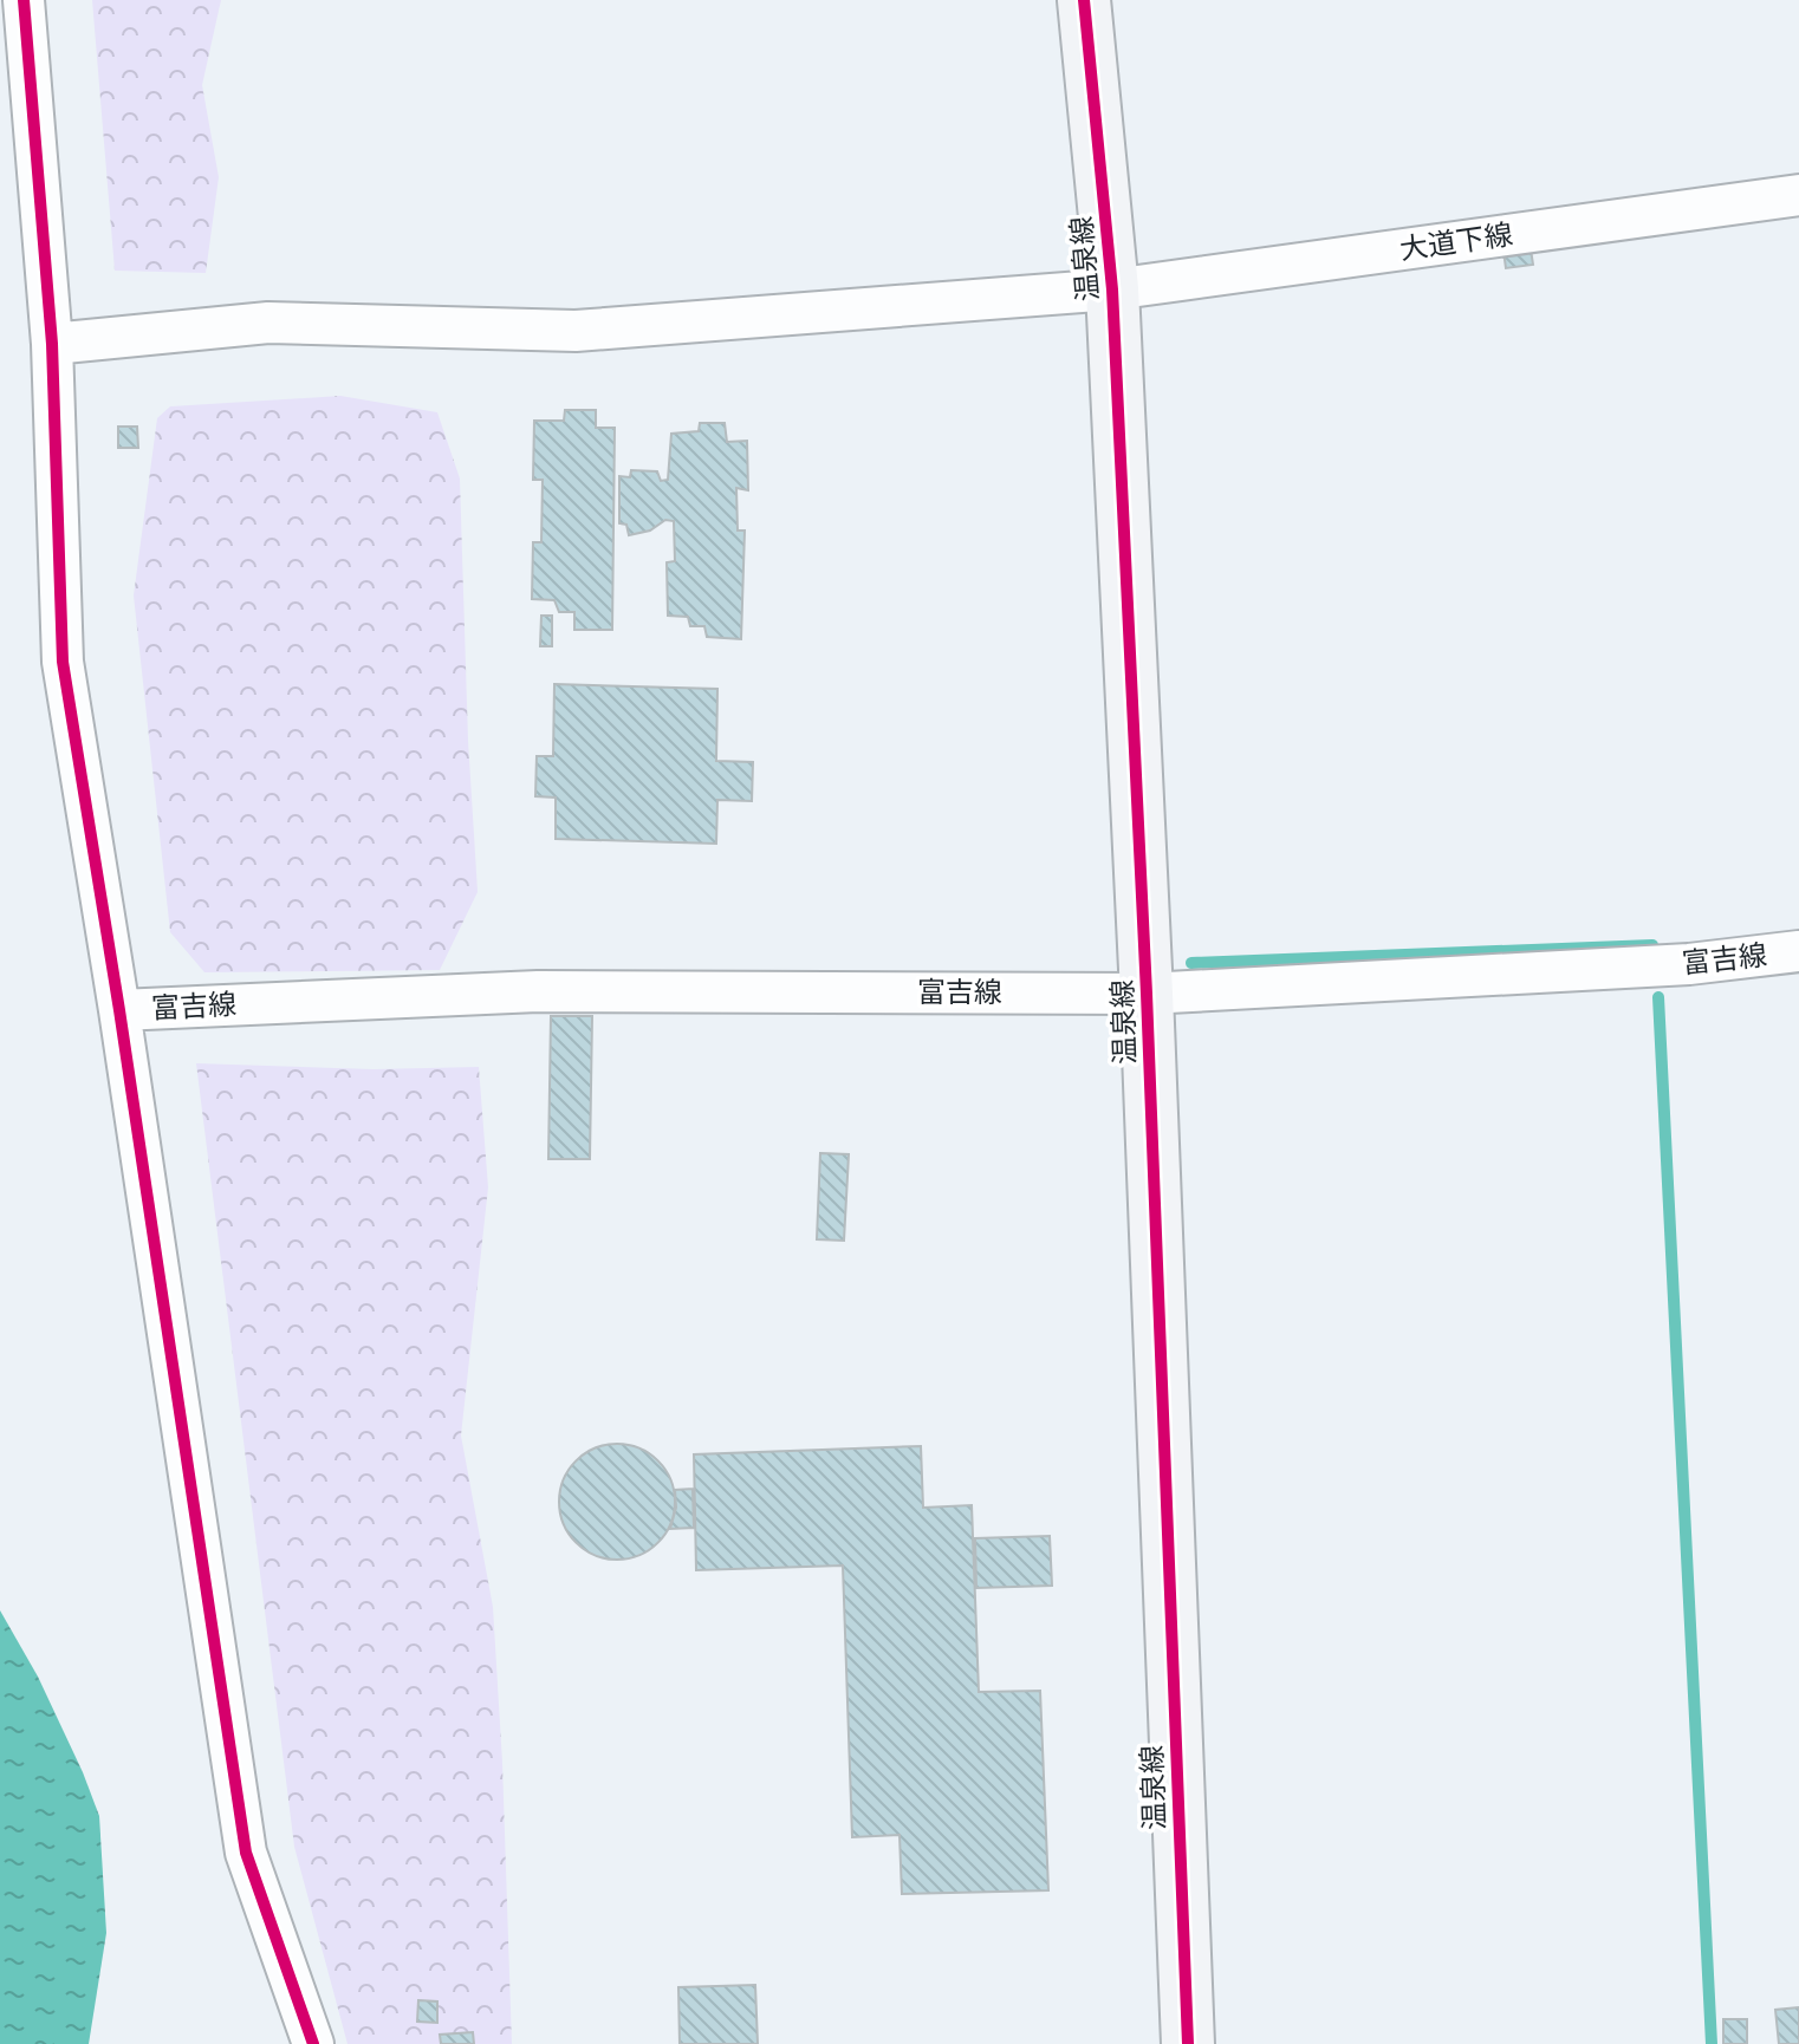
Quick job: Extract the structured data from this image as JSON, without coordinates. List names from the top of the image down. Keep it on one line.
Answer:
{"streets":{"street":["大道下線","温泉線","富吉線"]},"crossings":[["大道下線","温泉線"],["温泉線","富吉線"]]}
